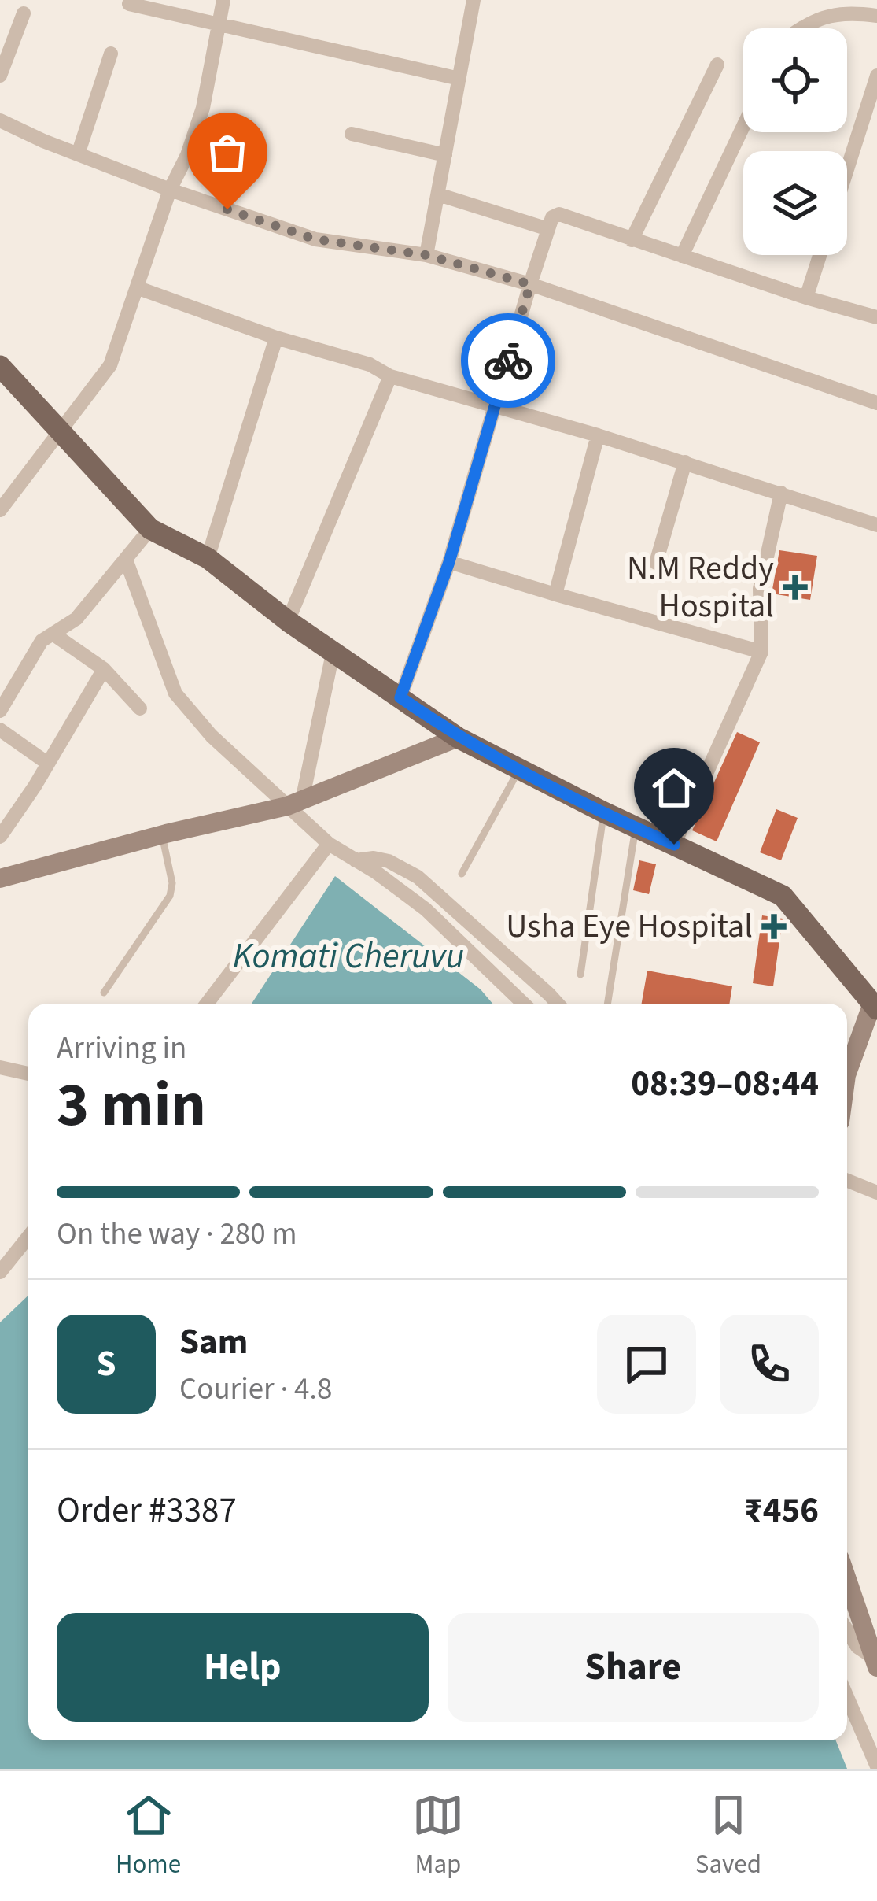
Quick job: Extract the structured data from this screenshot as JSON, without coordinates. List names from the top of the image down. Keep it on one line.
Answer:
{"water":["Komati Cheruvu"],"places":{"health":["N.M Reddy Hospital","Usha Eye Hospital"]},"page":{"heading":["3 min","Arriving in","08:39–08:44"],"panel":["Sam","Courier · 4.8","Order #3387","₹456"],"bar":"On the way · 280 m","round":"S","buttons":["Help","Share"],"tabs":["Home","Map","Saved"]}}
